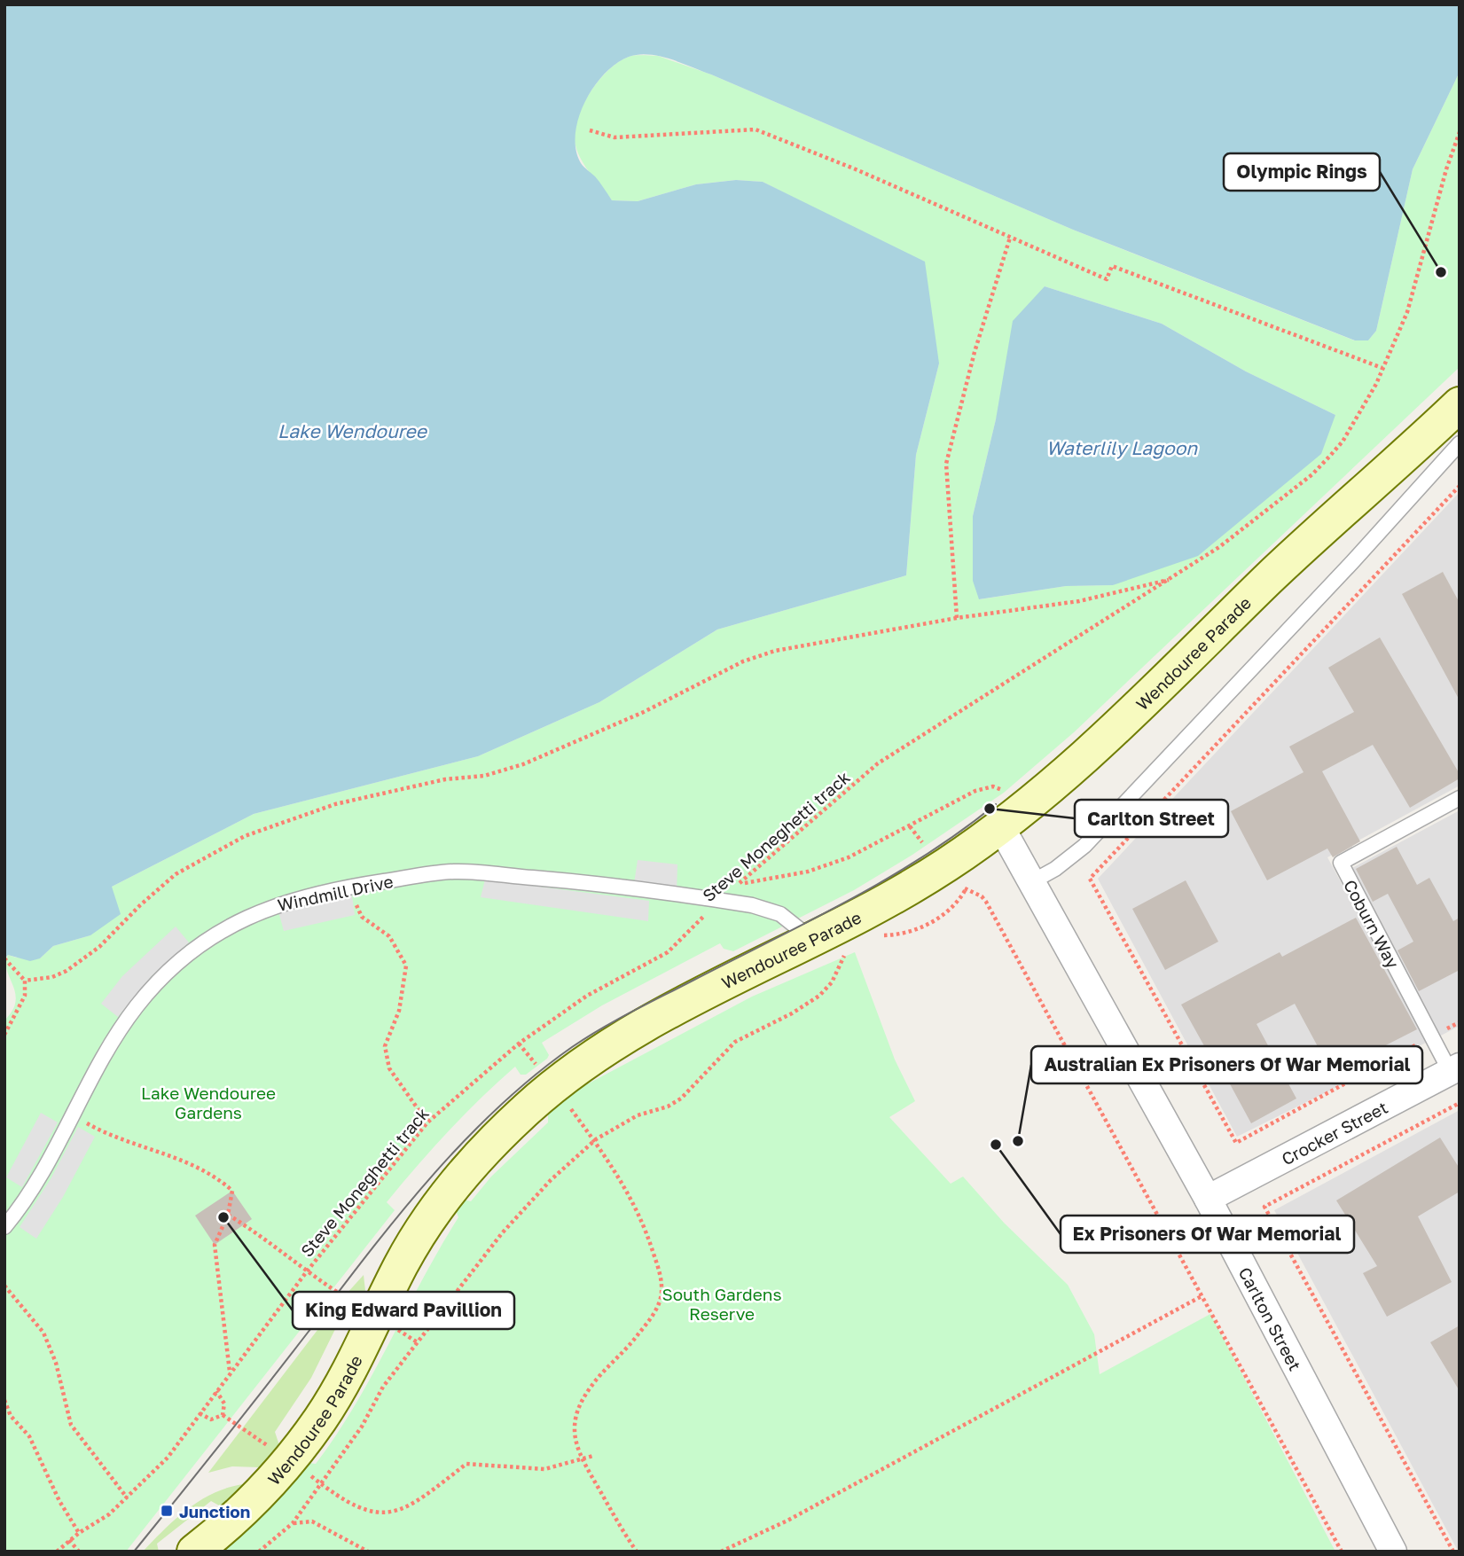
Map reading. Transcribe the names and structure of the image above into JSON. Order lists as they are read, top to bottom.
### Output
{
  "streets": {
    "street": ["Wendouree Parade", "Crocker Street", "Carlton Street"],
    "lane": ["Windmill Drive", "Coburn Way"],
    "path": ["Steve Moneghetti track"]
  },
  "crossings": [
    ["Wendouree Parade", "Windmill Drive"],
    ["Wendouree Parade", "Carlton Street"],
    ["Steve Moneghetti track", "Windmill Drive"],
    ["Coburn Way", "Crocker Street"],
    ["Crocker Street", "Carlton Street"]
  ],
  "water": ["Lake Wendouree", "Waterlily Lagoon"],
  "parks": ["Lake Wendouree Gardens", "South Gardens Reserve"],
  "places": {
    "other": [
      "Olympic Rings",
      "Carlton Street",
      "Australian Ex Prisoners Of War Memorial",
      "Ex Prisoners Of War Memorial",
      "King Edward Pavillion"
    ],
    "transit": ["Junction"]
  }
}
